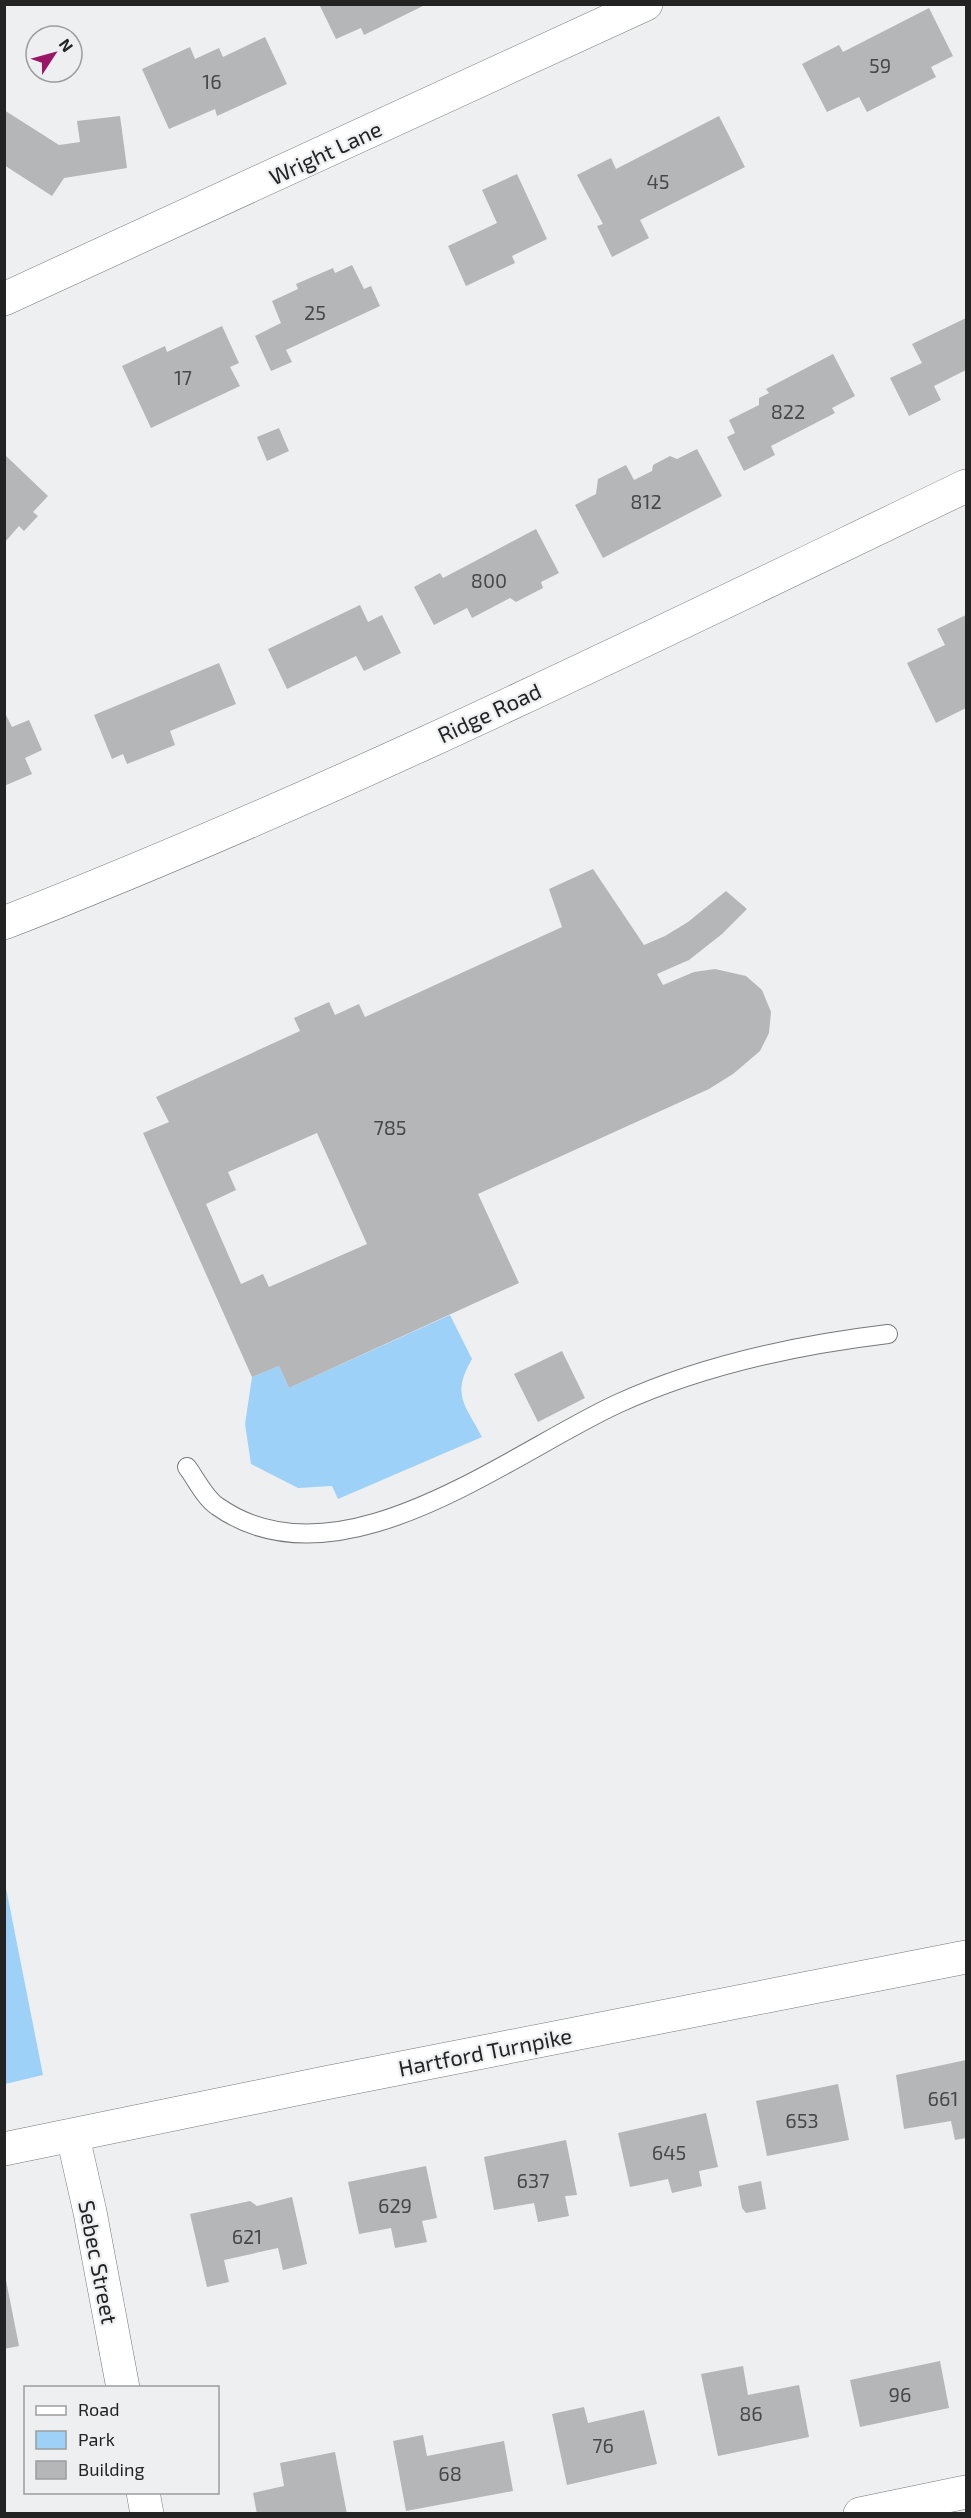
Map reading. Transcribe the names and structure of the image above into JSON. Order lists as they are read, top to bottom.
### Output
{
  "streets": {
    "main road": [
      "Wright Lane",
      "Ridge Road",
      "Hartford Turnpike",
      "Sebec Street"
    ]
  },
  "crossings": [
    ["Hartford Turnpike", "Sebec Street"]
  ],
  "house_numbers": [
    "59",
    "16",
    "45",
    "25",
    "17",
    "822",
    "812",
    "800",
    "785",
    "661",
    "653",
    "645",
    "637",
    "629",
    "621",
    "96",
    "86",
    "76",
    "68"
  ],
  "legend": ["Road", "Park", "Building"],
  "north": "top right"
}
